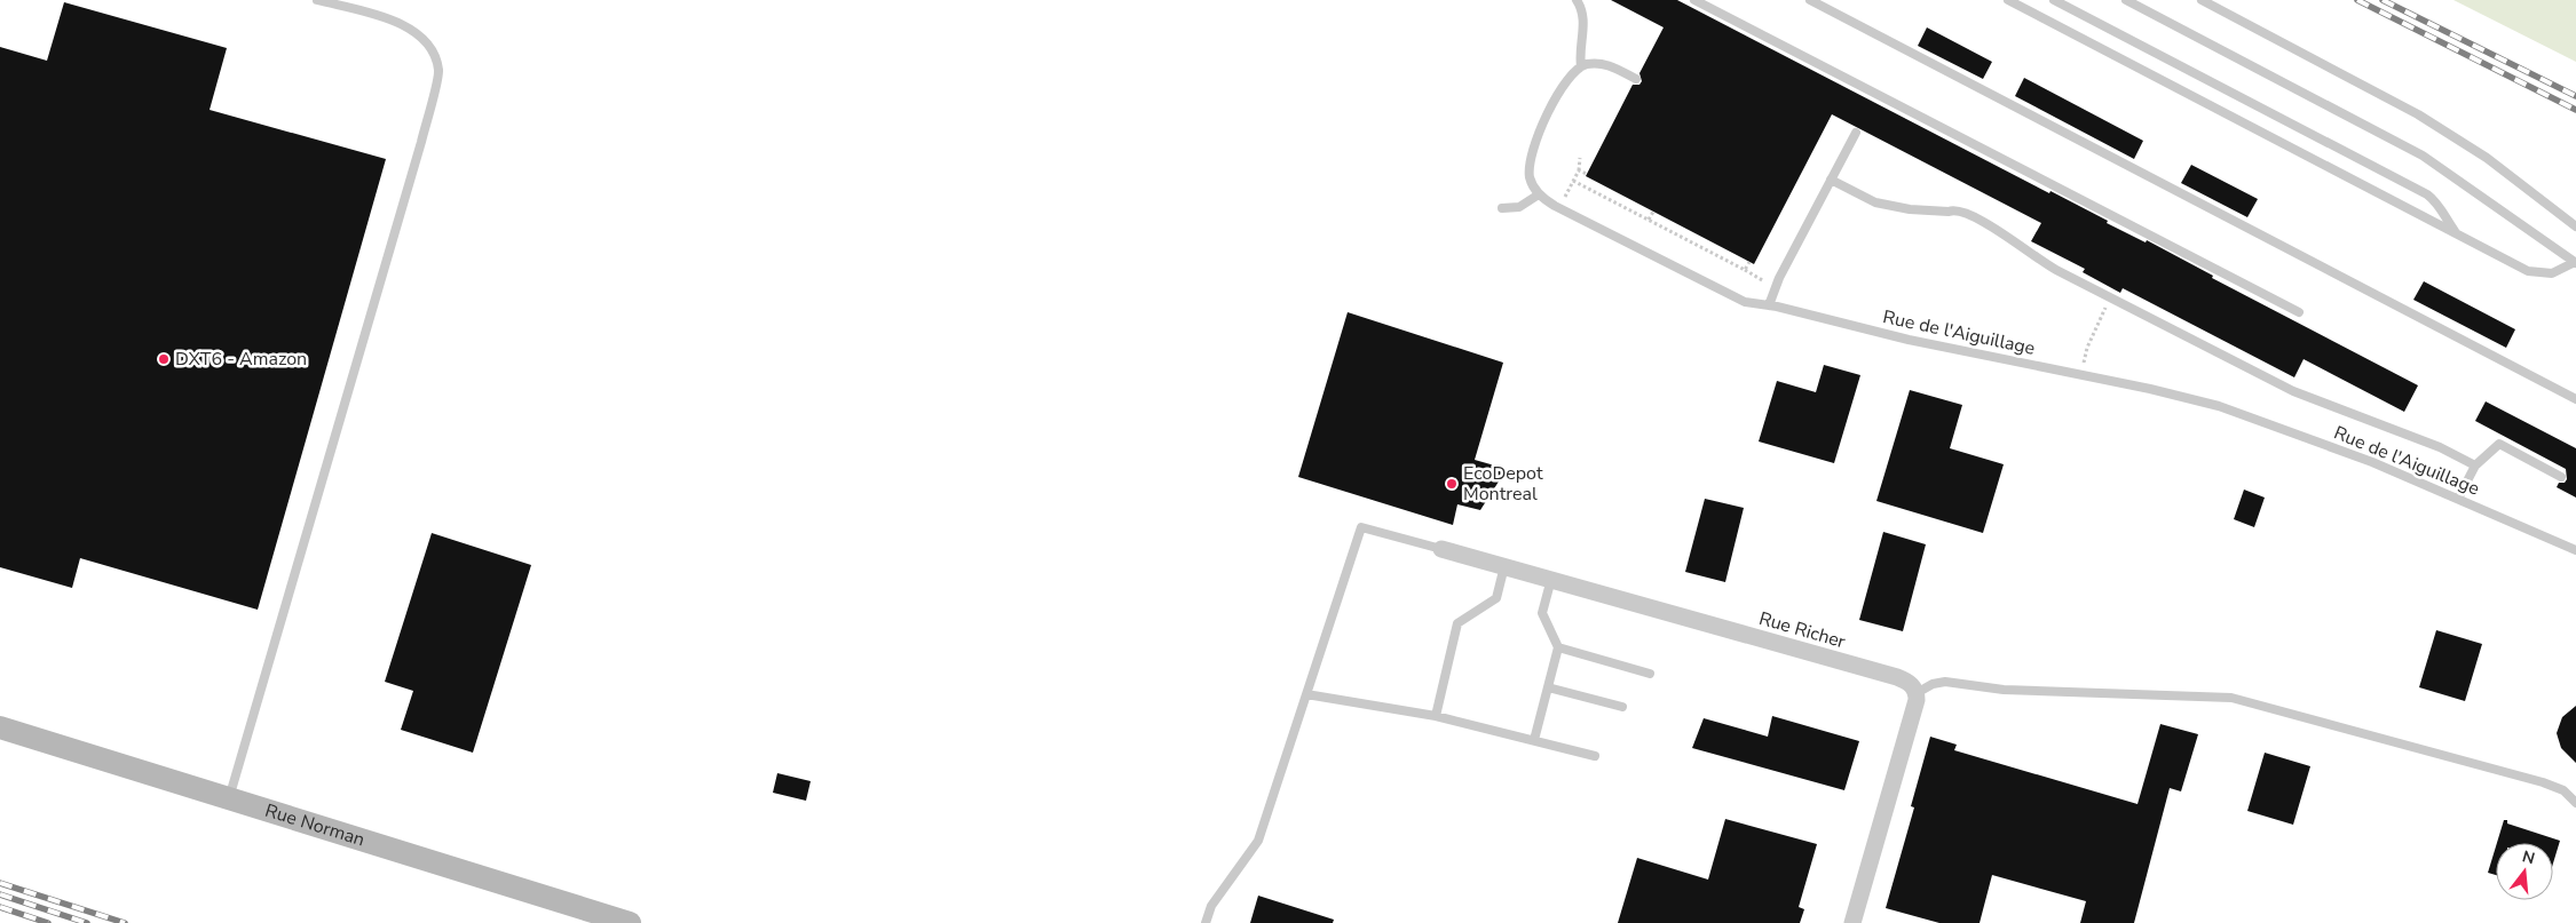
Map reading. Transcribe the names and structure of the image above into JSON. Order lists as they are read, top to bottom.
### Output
{
  "streets": {
    "street": ["Rue Richer", "Rue Norman"],
    "lane": ["Rue de l'Aiguillage"]
  },
  "places": ["DXT6 - Amazon", "EcoDepot Montreal"],
  "north": "top"
}
